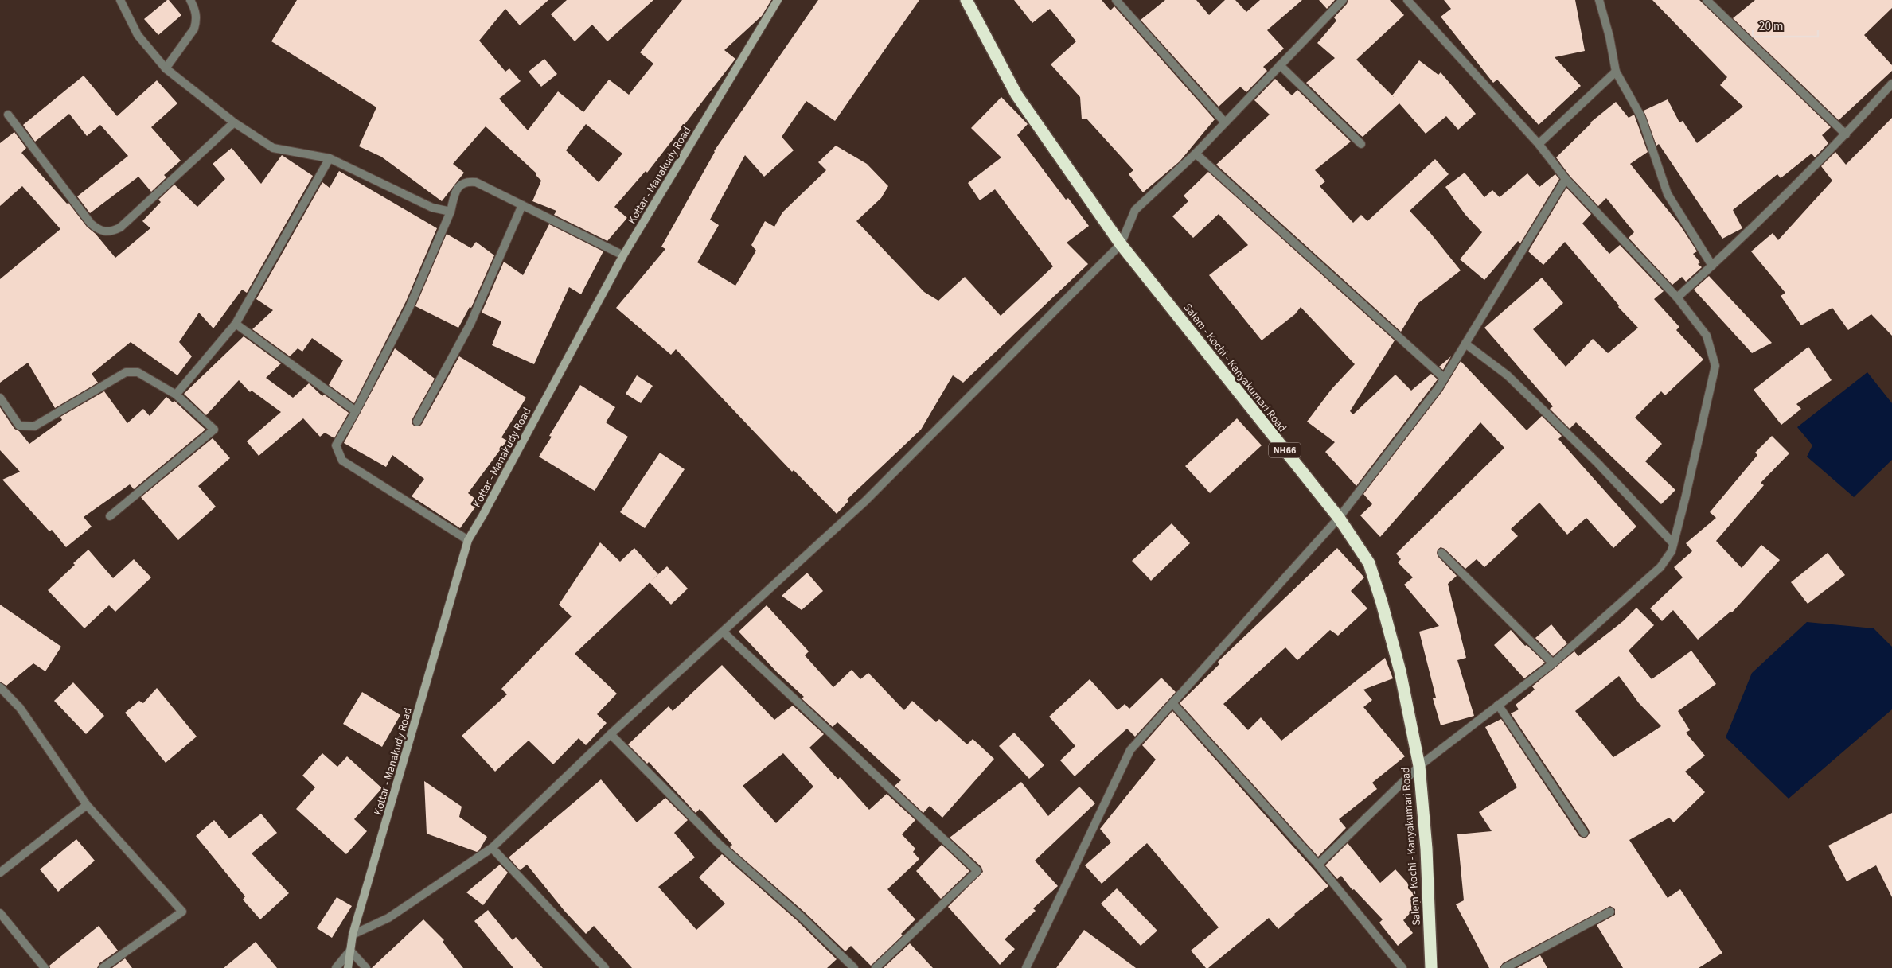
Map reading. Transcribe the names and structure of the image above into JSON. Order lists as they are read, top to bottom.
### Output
{
  "streets": {
    "highway": ["Salem - Kochi - Kanyakumari Road", "NH66"],
    "main road": ["Kottar - Manakudy Road"]
  },
  "scale_bar": "20 m"
}
